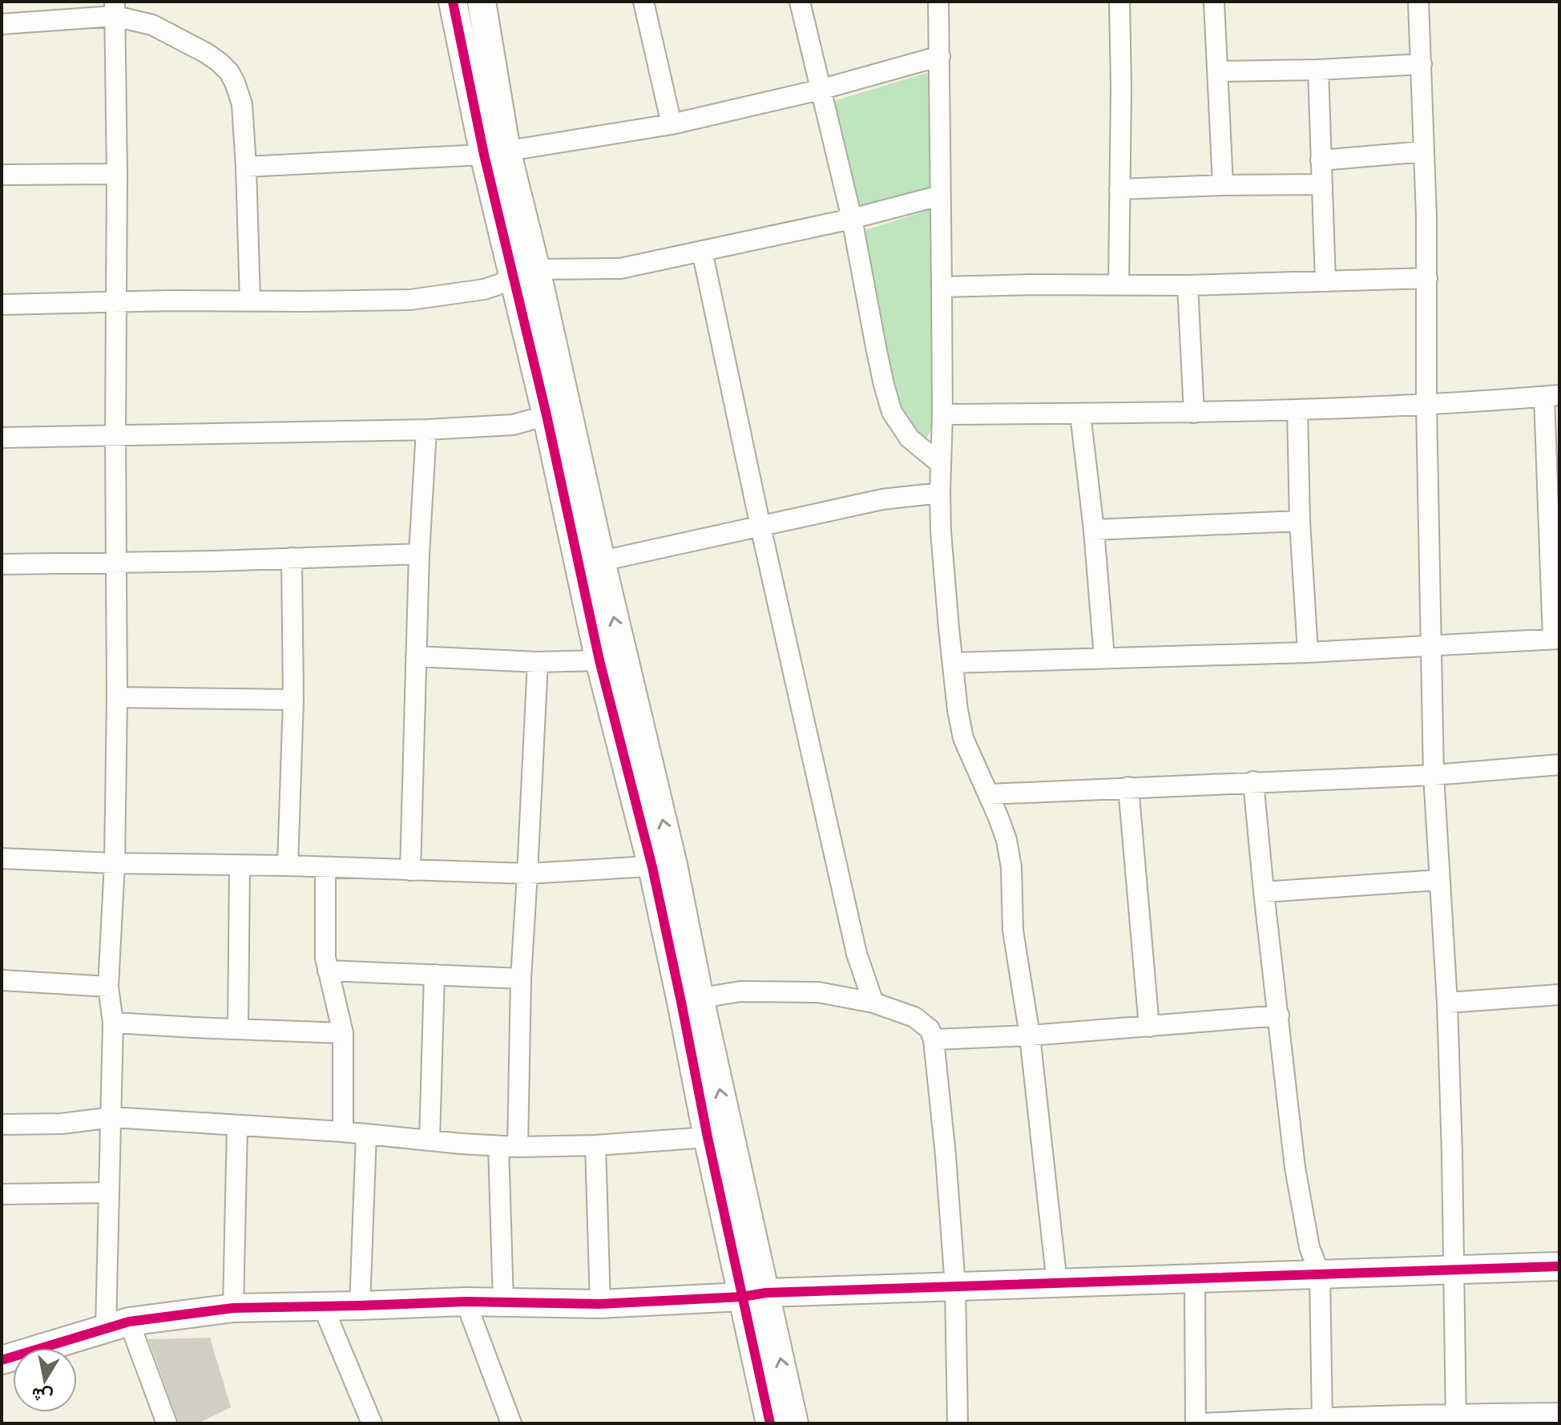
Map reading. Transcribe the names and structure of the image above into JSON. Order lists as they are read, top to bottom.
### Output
{
  "north": "bottom"
}
